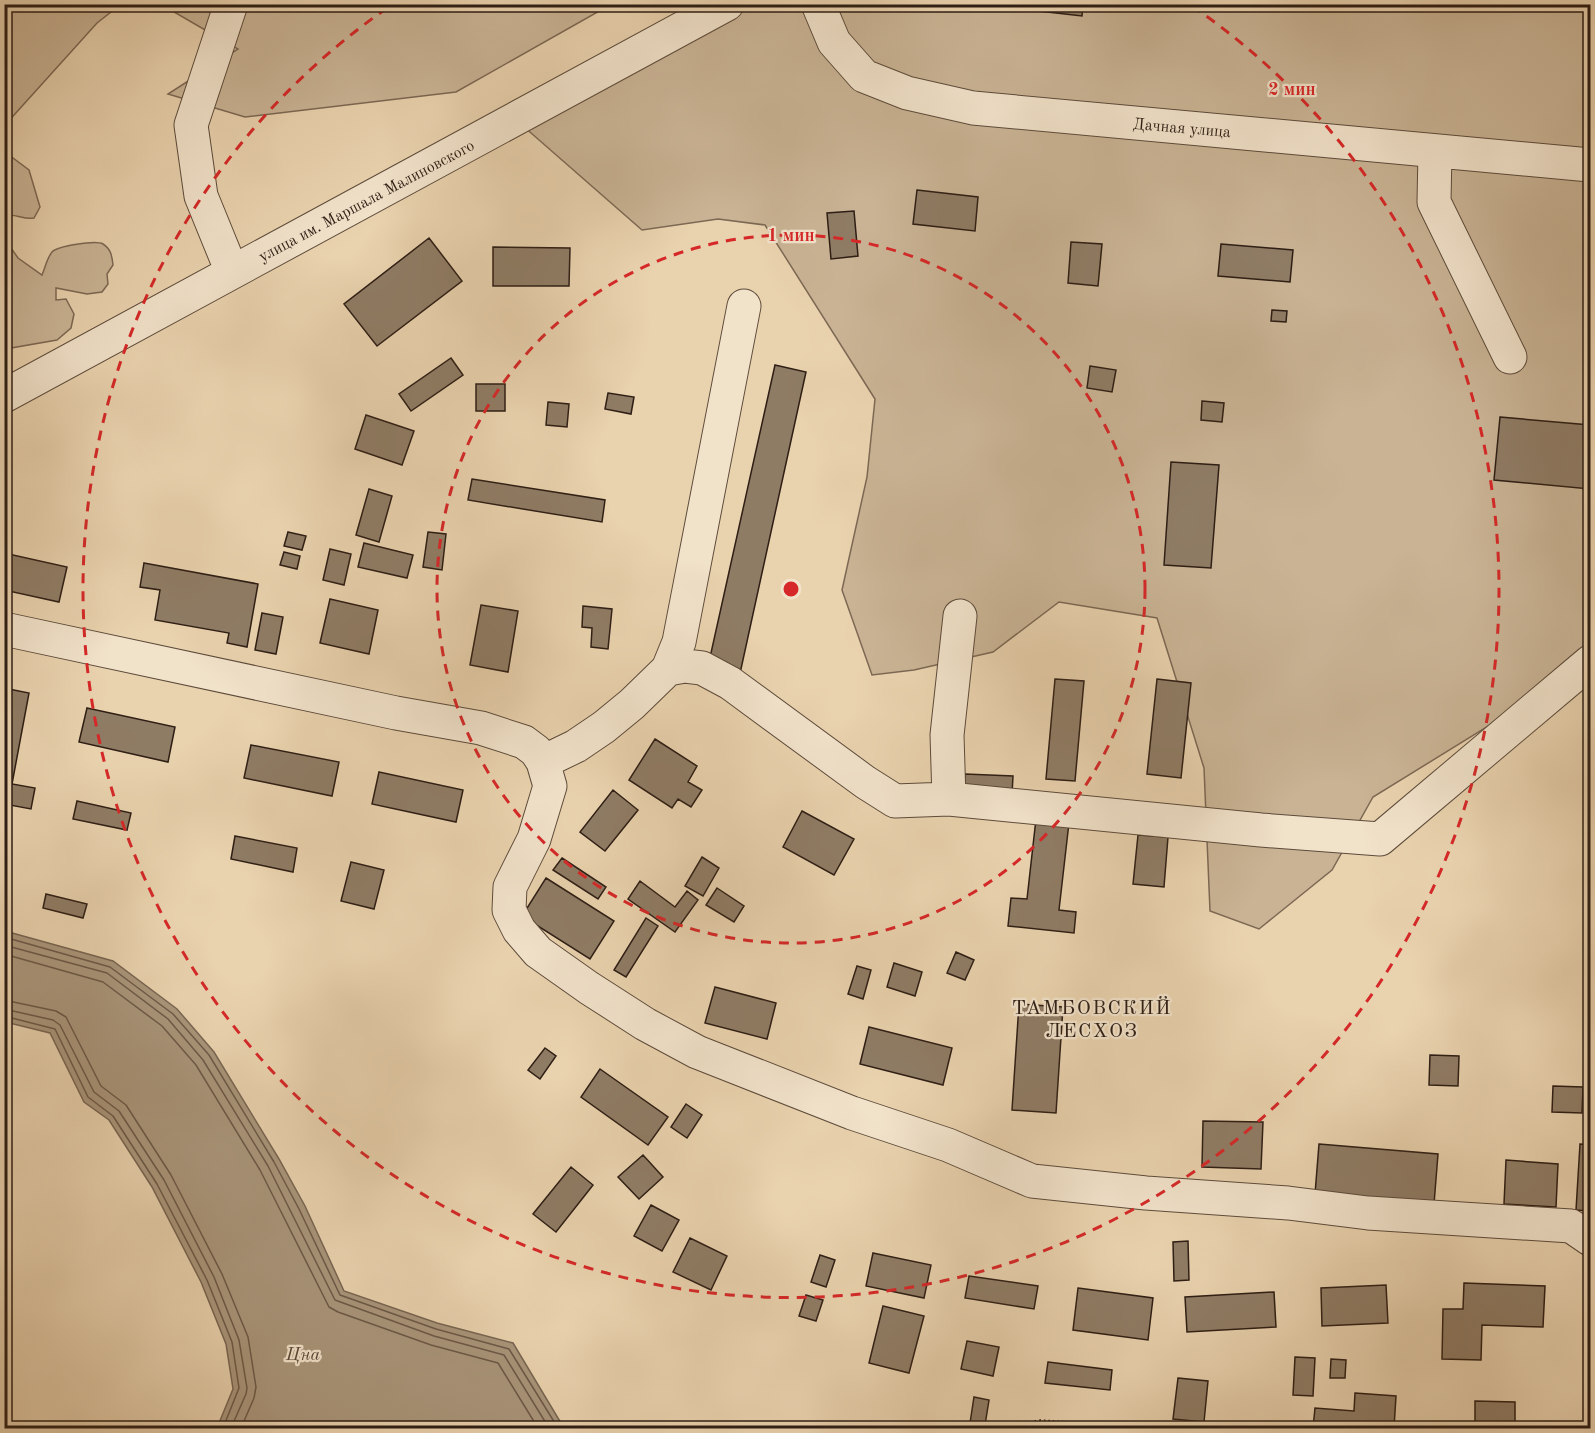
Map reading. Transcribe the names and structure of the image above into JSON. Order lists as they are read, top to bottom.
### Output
{
  "streets": {
    "street": ["Дачная улица", "улица им. Маршала Малиновского"]
  },
  "districts": ["ТАМБОВСКИЙ ЛЕСХОЗ"],
  "water": ["Цна"],
  "rings": ["2 мин", "1 мин"]
}
